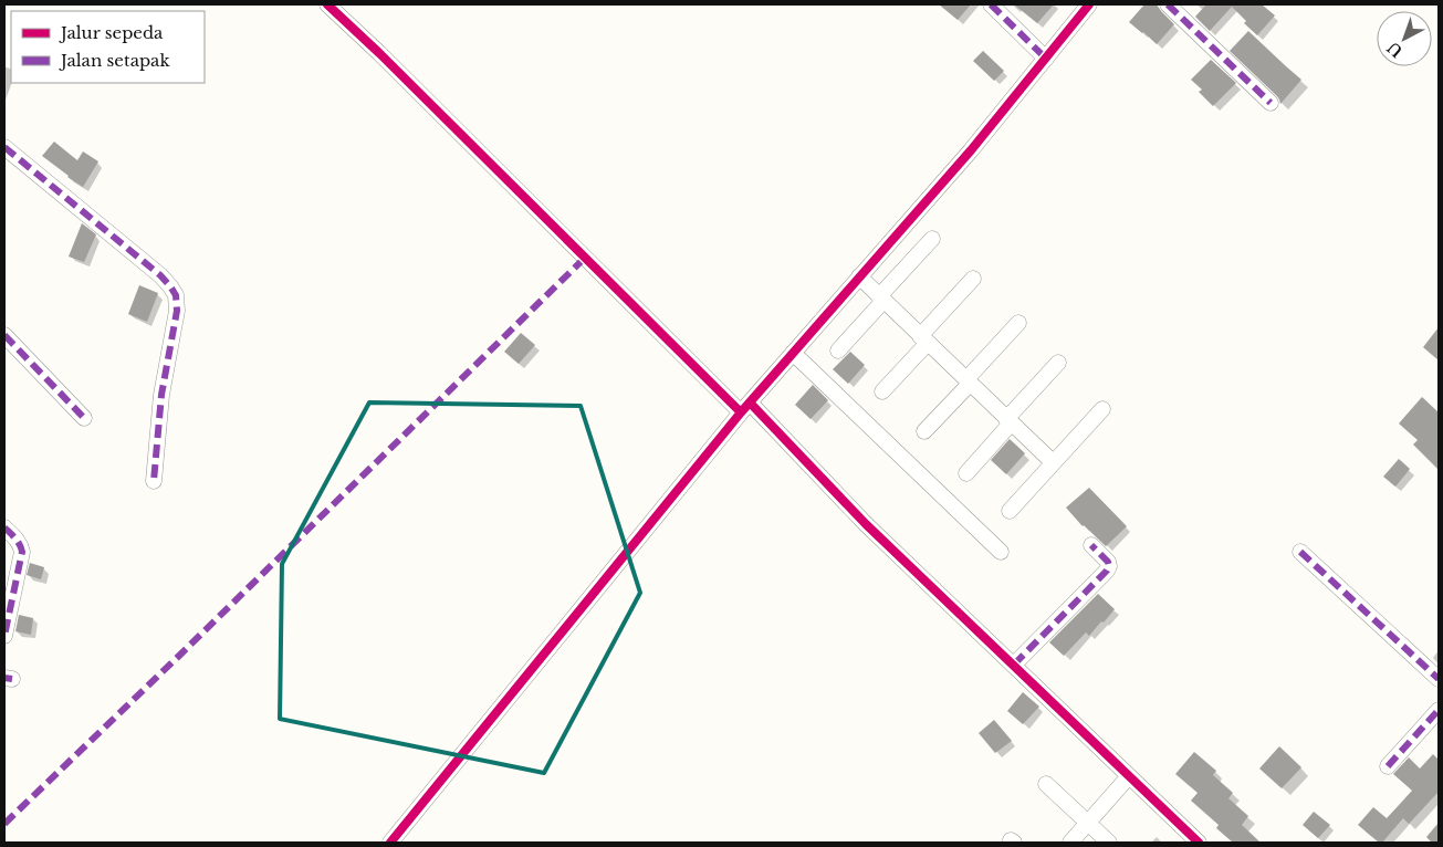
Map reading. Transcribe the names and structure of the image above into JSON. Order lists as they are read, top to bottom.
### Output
{
  "legend": ["Jalur sepeda", "Jalan setapak"],
  "north": "bottom left"
}
